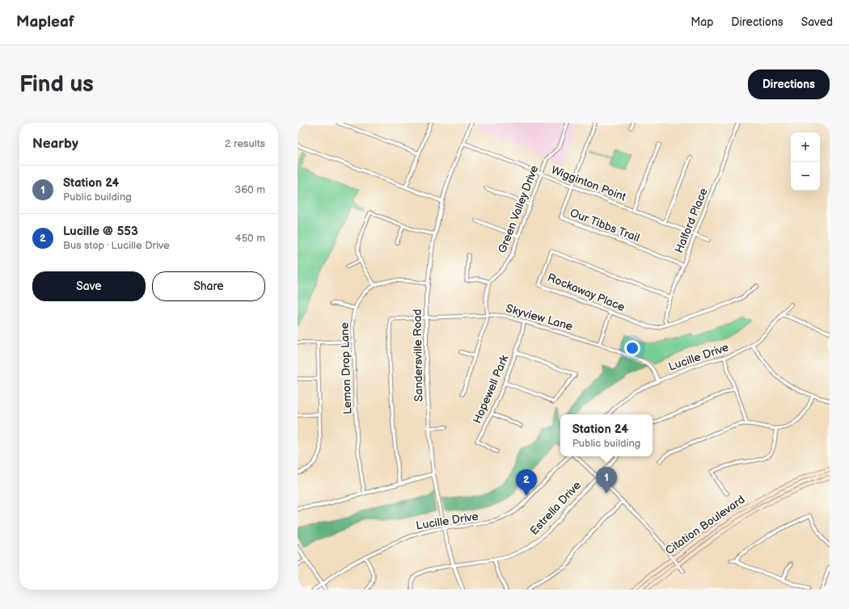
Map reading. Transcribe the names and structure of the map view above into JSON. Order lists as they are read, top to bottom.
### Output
{
  "streets": {
    "main road": ["Citation Boulevard"],
    "street": [
      "Wigginton Point",
      "Green Valley Drive",
      "Halford Place",
      "Our Tibbs Trail",
      "Rockaway Place",
      "Skyview Lane",
      "Sandersville Road",
      "Lucille Drive",
      "Lemon Drop Lane",
      "Hopewell Park",
      "Estrella Drive"
    ]
  },
  "crossings": [
    ["Wigginton Point", "Green Valley Drive"],
    ["Wigginton Point", "Halford Place"],
    ["Wigginton Point", "Our Tibbs Trail"],
    ["Wigginton Point", "Sandersville Road"],
    ["Halford Place", "Our Tibbs Trail"],
    ["Halford Place", "Rockaway Place"],
    ["Skyview Lane", "Sandersville Road"],
    ["Skyview Lane", "Lucille Drive"],
    ["Skyview Lane", "Hopewell Park"],
    ["Sandersville Road", "Lucille Drive"],
    ["Sandersville Road", "Lemon Drop Lane"],
    ["Sandersville Road", "Estrella Drive"]
  ],
  "page": {
    "header": "Mapleaf",
    "nav": ["Map", "Directions", "Saved"],
    "buttons": [
      "Directions",
      ["Save", "Share"]
    ],
    "title": "Find us",
    "heading": ["Nearby", "2 results"],
    "map_buttons": ["+", "−"],
    "list": [
      {
        "mark": "1",
        "name": "Station 24",
        "note": "Public building",
        "value": "360 m"
      },
      {
        "mark": "2",
        "name": "Lucille @ 553",
        "note": "Bus stop · Lucille Drive",
        "value": "450 m"
      }
    ],
    "popup": ["Station 24", "Public building"],
    "pins": ["1", "2"]
  }
}
